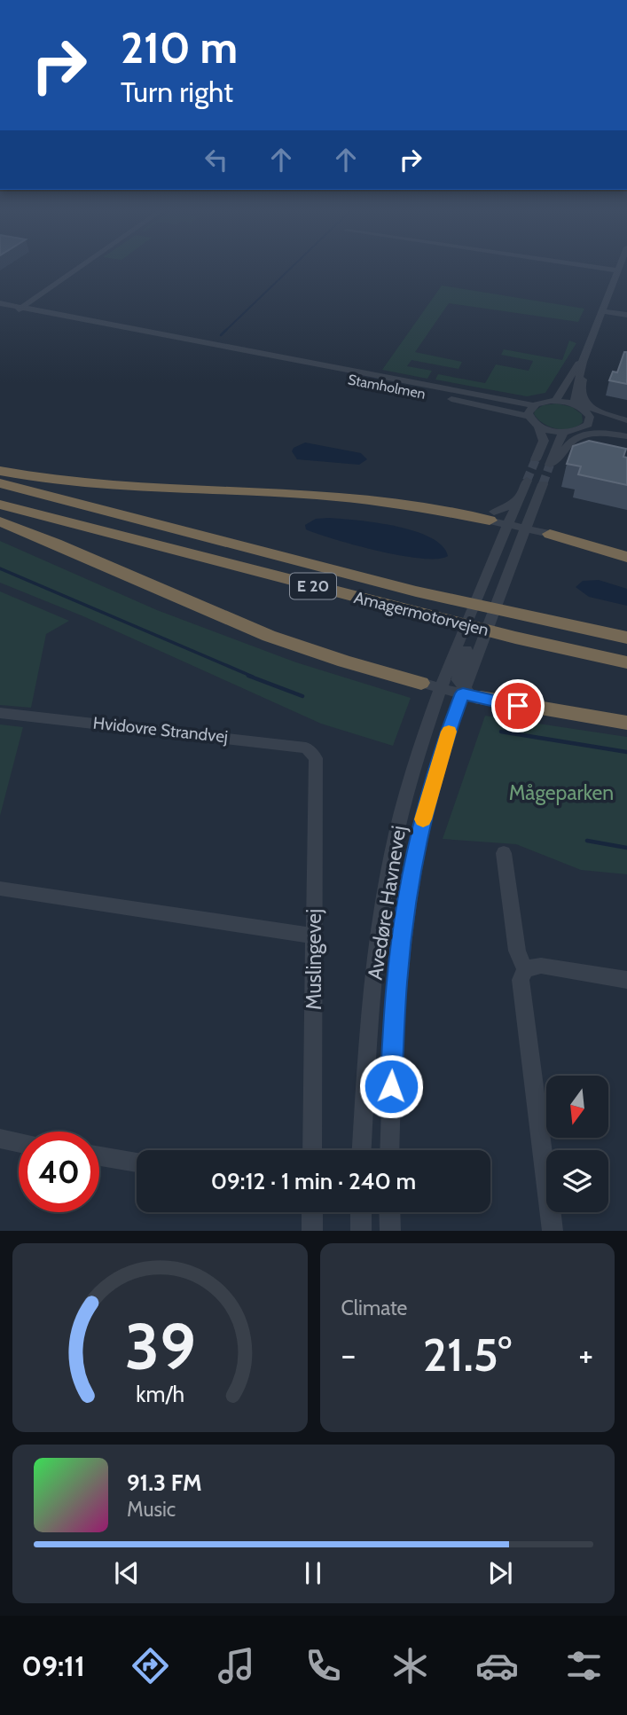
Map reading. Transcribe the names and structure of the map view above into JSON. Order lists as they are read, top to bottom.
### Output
{
  "streets": {
    "highway": ["E 20", "Amagermotorvejen"],
    "street": [
      "Stamholmen",
      "Hvidovre Strandvej",
      "Avedøre Havnevej",
      "Muslingevej"
    ]
  },
  "crossings": [
    ["Hvidovre Strandvej", "Muslingevej"]
  ],
  "parks": ["Mågeparken"],
  "north": "bottom",
  "page": {
    "turn": ["210 m", "Turn right"],
    "limit": "40",
    "trip": "09:12 · 1 min · 240 m",
    "tile": "Climate",
    "heat": ["−", "21.5°", "+"],
    "song": ["91.3 FM", "Music"],
    "tabs": "09:11",
    "gauge": ["39", "km/h"]
  }
}
